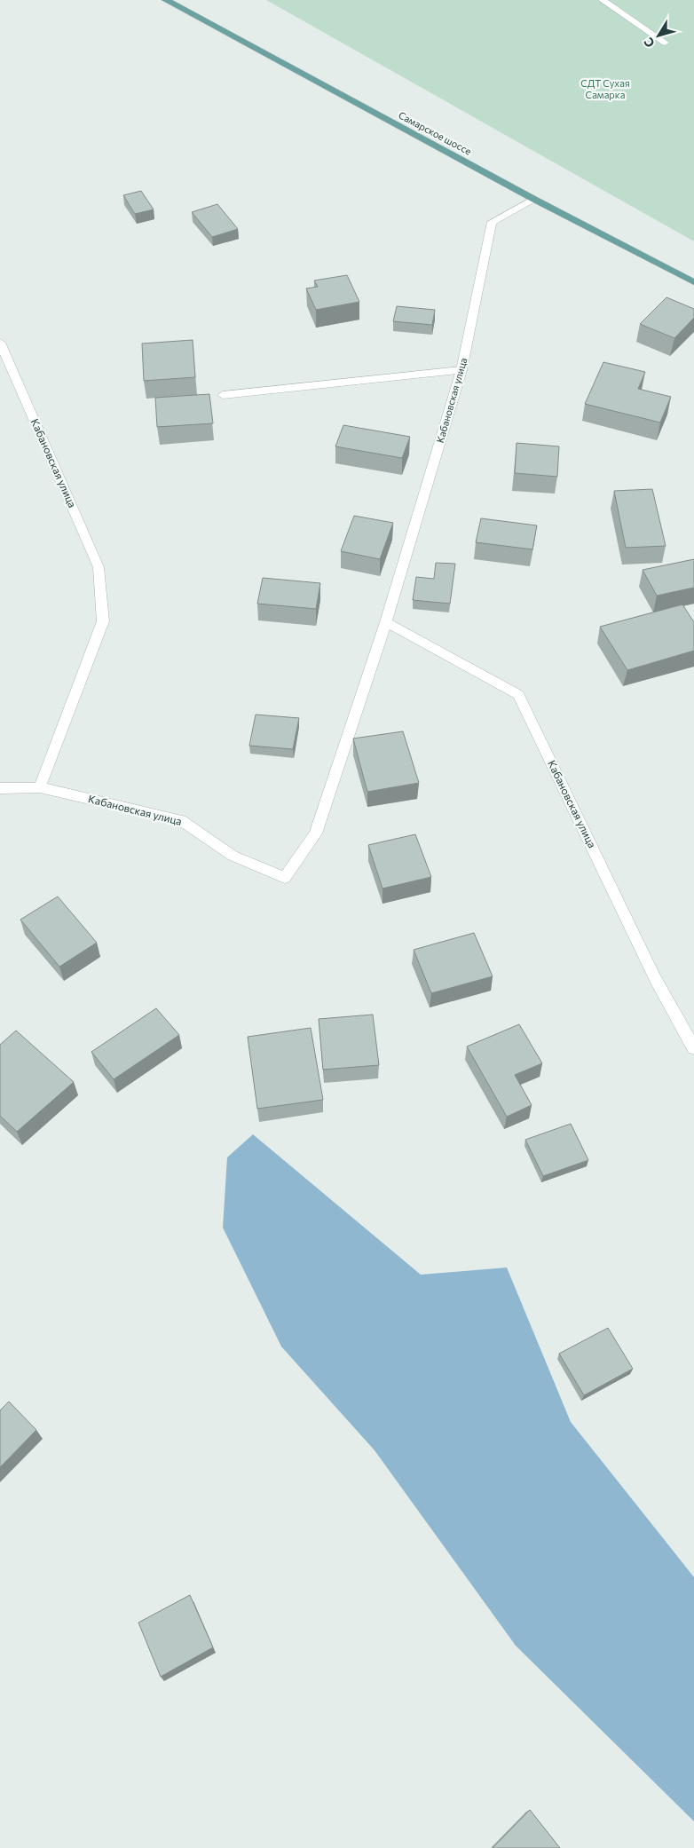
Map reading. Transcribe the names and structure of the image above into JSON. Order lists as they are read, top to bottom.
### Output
{
  "streets": {
    "main road": ["Самарское шоссе"],
    "street": ["Кабановская улица"]
  },
  "crossings": [
    ["Самарское шоссе", "Кабановская улица"]
  ],
  "parks": ["СДТ Сухая Самарка"],
  "north": "bottom left"
}
